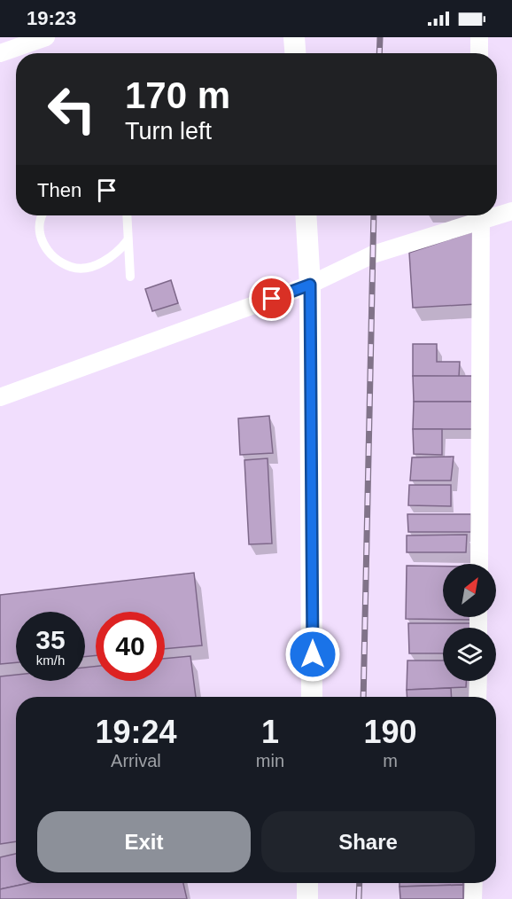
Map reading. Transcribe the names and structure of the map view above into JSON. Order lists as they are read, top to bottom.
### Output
{
  "north": "top right",
  "page": {
    "status": "19:23",
    "turn": ["170 m", "Turn left"],
    "then": "Then",
    "speed": "35 km/h",
    "limit": "40",
    "eta": [
      "19:24",
      "Arrival",
      "1",
      "min",
      "190",
      "m"
    ],
    "buttons": ["Exit", "Share"]
  }
}
